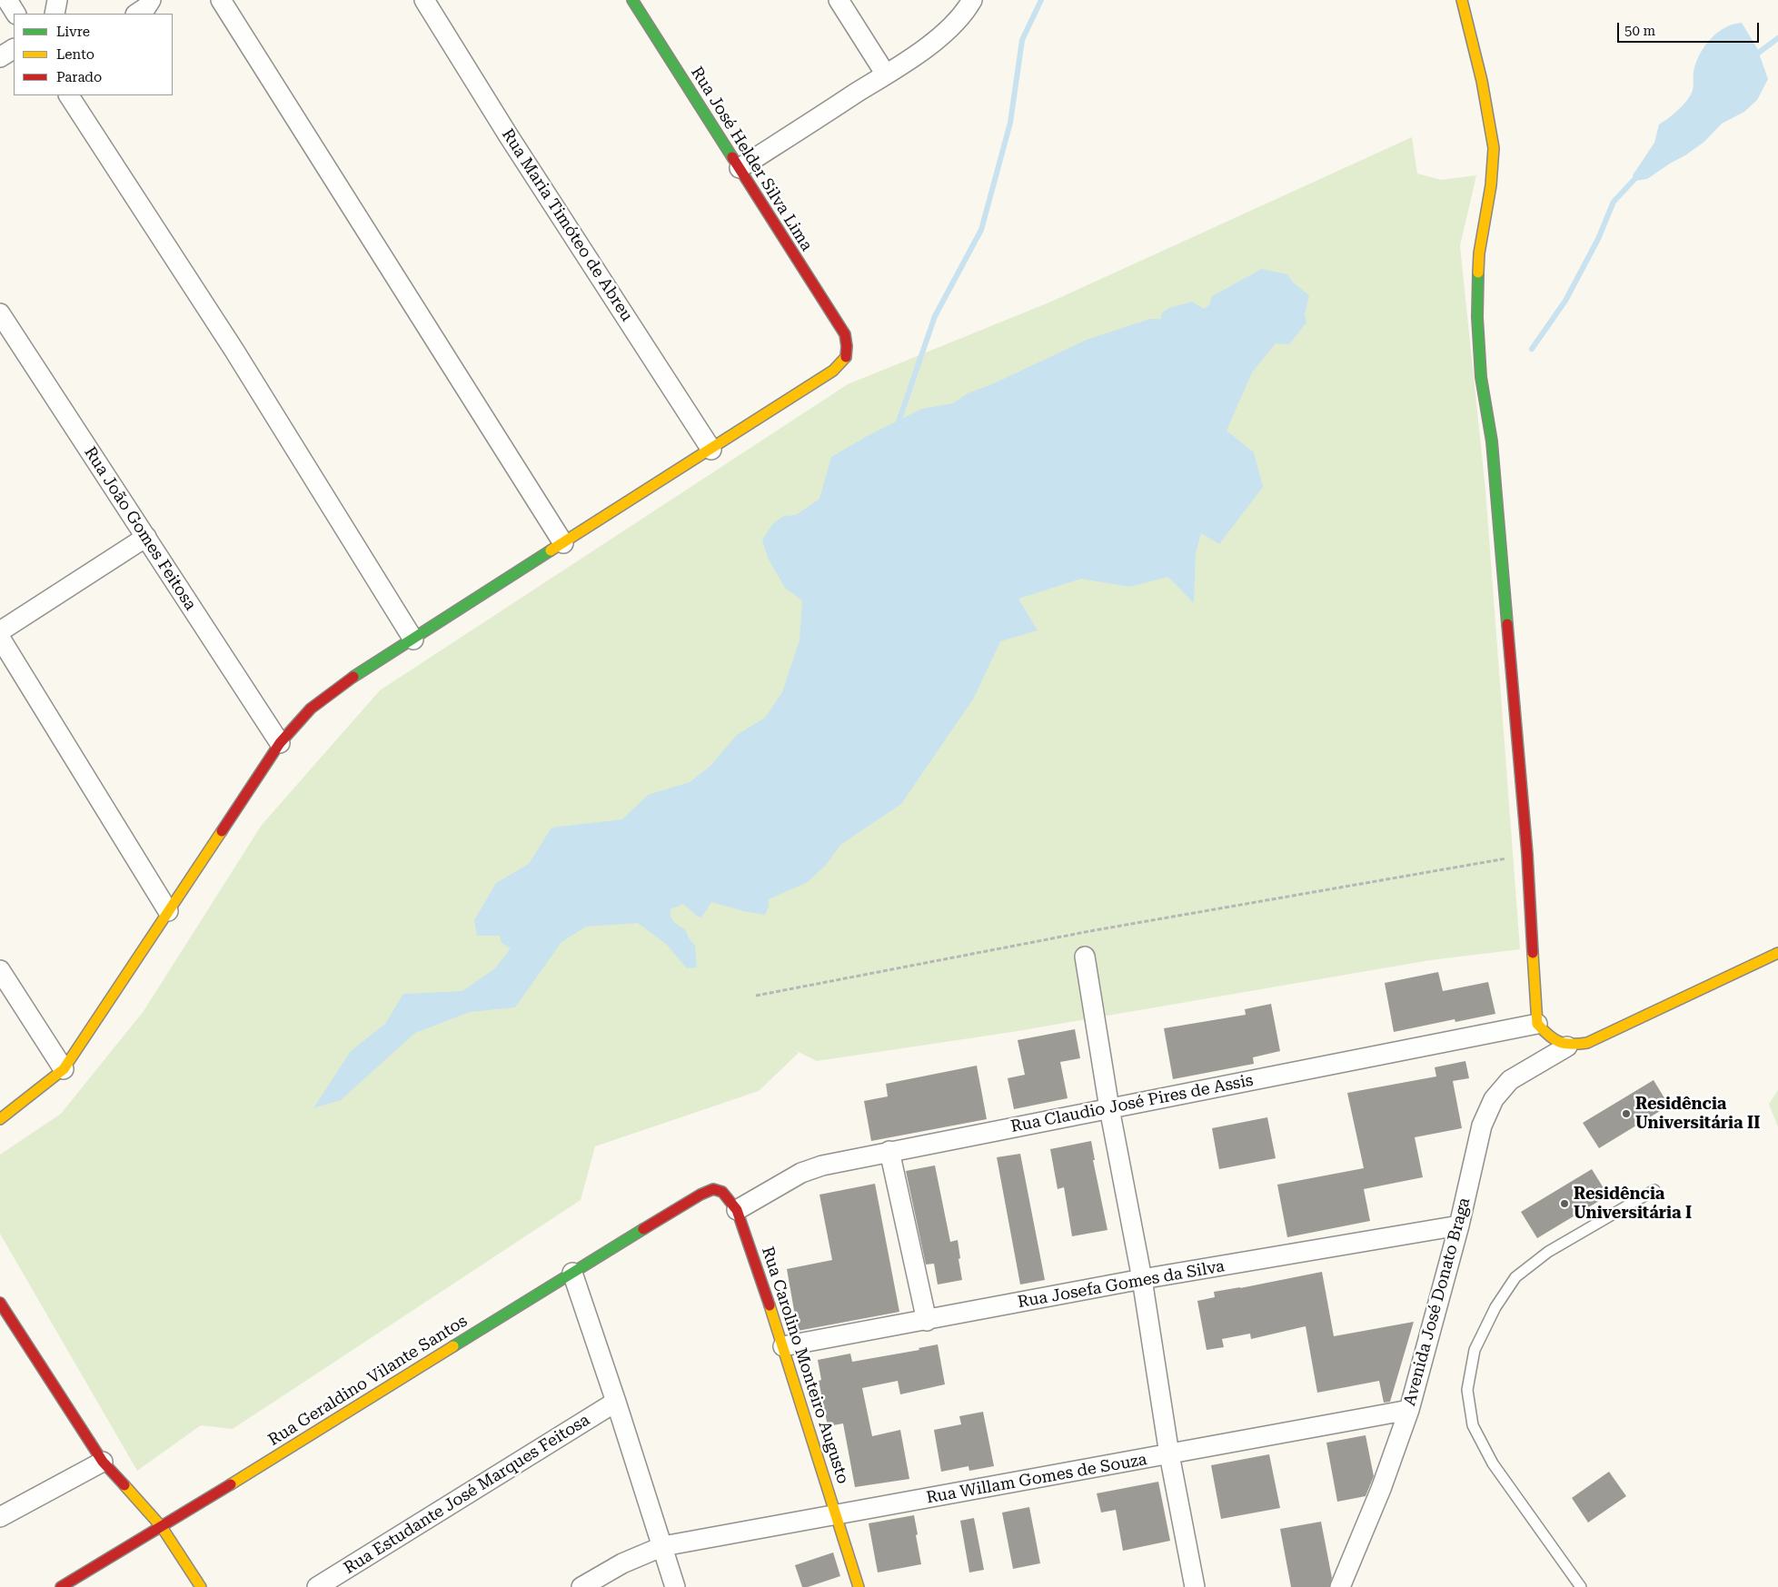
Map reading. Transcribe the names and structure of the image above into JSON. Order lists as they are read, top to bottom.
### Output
{
  "streets": {
    "street": [
      "Rua José Helder Silva Lima",
      "Rua Maria Timóteo de Abreu",
      "Rua João Gomes Feitosa",
      "Rua Claudio José Pires de Assis",
      "Rua Josefa Gomes da Silva",
      "Avenida José Donato Braga",
      "Rua Carolino Monteiro Augusto",
      "Rua Geraldino Vilante Santos",
      "Rua Willam Gomes de Souza",
      "Rua Estudante José Marques Feitosa"
    ]
  },
  "crossings": [
    ["Rua José Helder Silva Lima", "Rua Maria Timóteo de Abreu"],
    ["Rua Claudio José Pires de Assis", "Rua Carolino Monteiro Augusto"],
    ["Rua Josefa Gomes da Silva", "Avenida José Donato Braga"],
    ["Rua Josefa Gomes da Silva", "Rua Carolino Monteiro Augusto"],
    ["Avenida José Donato Braga", "Rua Willam Gomes de Souza"],
    ["Rua Carolino Monteiro Augusto", "Rua Geraldino Vilante Santos"],
    ["Rua Carolino Monteiro Augusto", "Rua Willam Gomes de Souza"]
  ],
  "places": ["Residência Universitária II", "Residência Universitária I"],
  "legend": ["Livre", "Lento", "Parado"],
  "scale_bar": "50 m"
}
